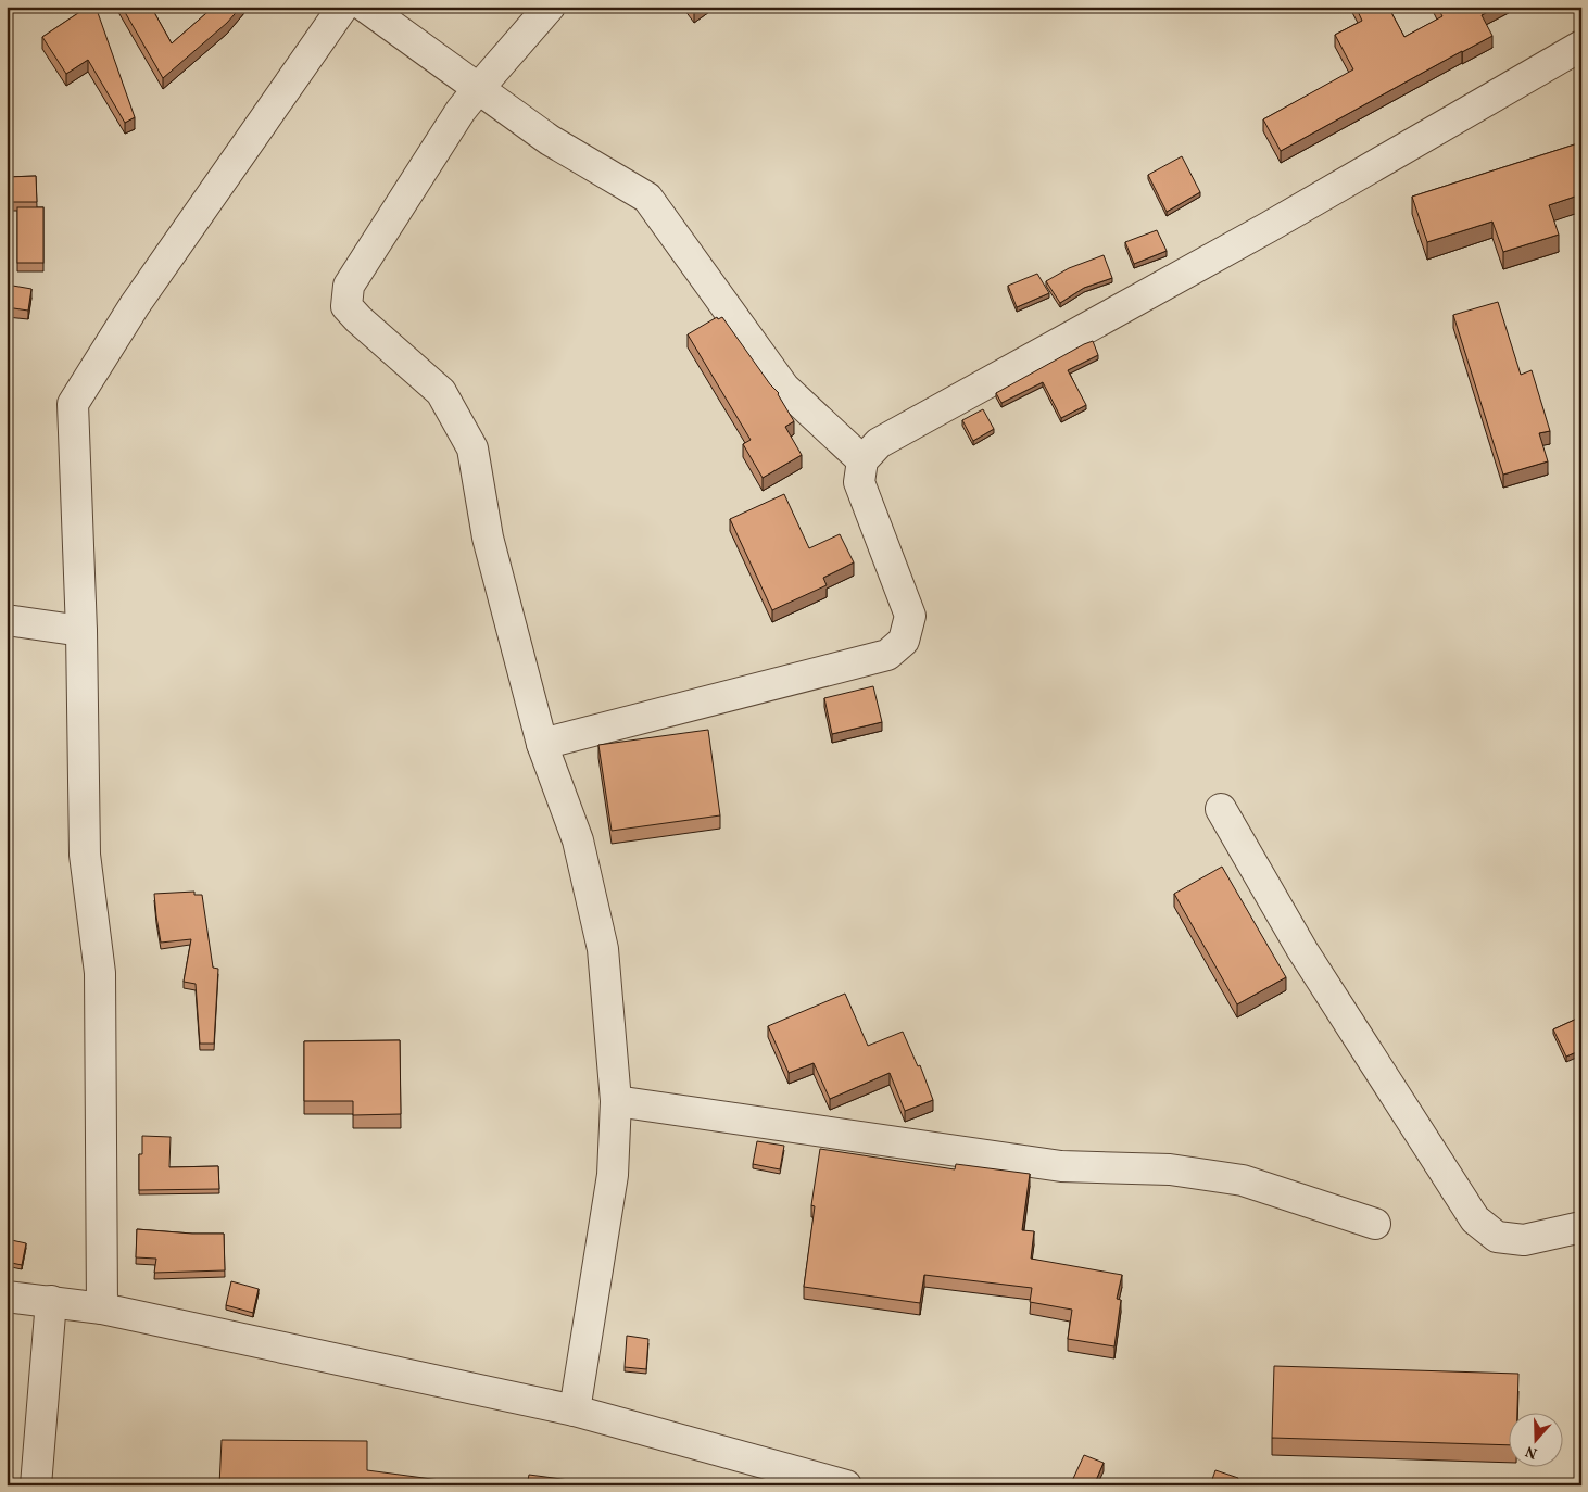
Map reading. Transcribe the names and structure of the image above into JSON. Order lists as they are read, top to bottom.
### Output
{
  "north": "bottom"
}
